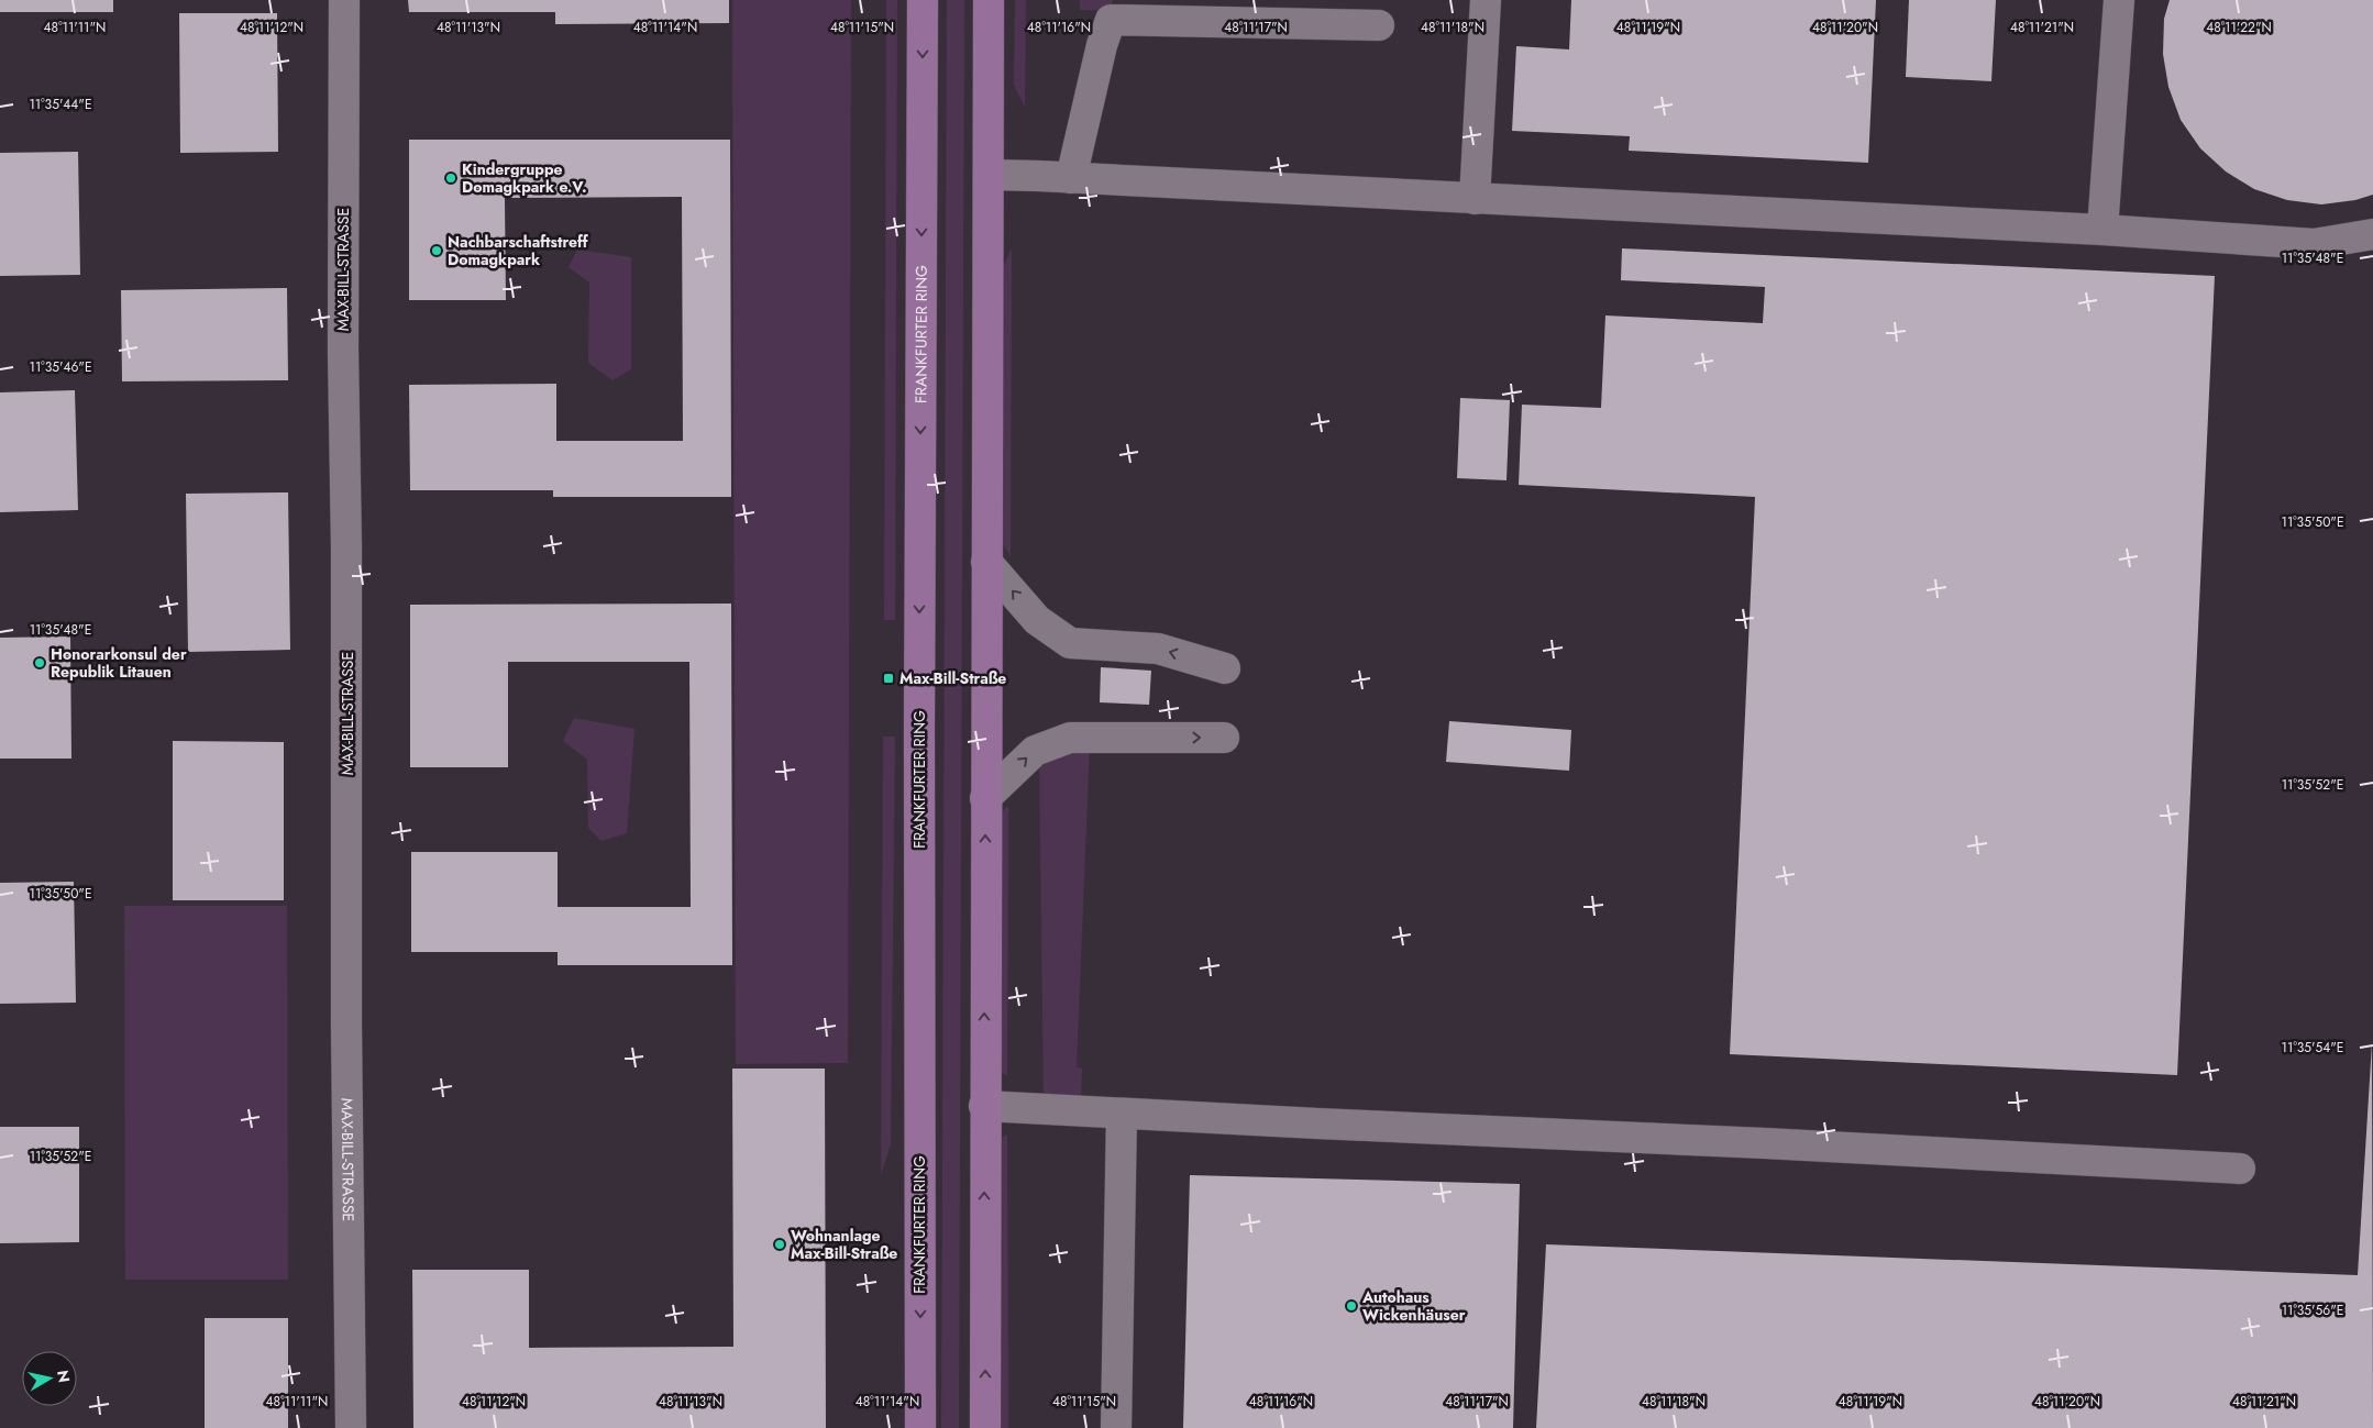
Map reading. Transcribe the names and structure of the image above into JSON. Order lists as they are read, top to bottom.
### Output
{
  "streets": {
    "main road": ["FRANKFURTER RING"],
    "street": ["MAX-BILL-STRASSE"]
  },
  "places": {
    "other": [
      "Kindergruppe Domagkpark e.V.",
      "Nachbarschaftstreff Domagkpark",
      "Honorarkonsul der Republik Litauen",
      "Wohnanlage Max-Bill-Straße",
      "Autohaus Wickenhäuser"
    ],
    "transit": ["Max-Bill-Straße"]
  },
  "north": "right",
  "coordinates": [
    "48°11'11\"N",
    "48°11'12\"N",
    "48°11'13\"N",
    "48°11'14\"N",
    "48°11'15\"N",
    "48°11'16\"N",
    "48°11'17\"N",
    "48°11'18\"N",
    "48°11'19\"N",
    "48°11'20\"N",
    "48°11'21\"N",
    "48°11'22\"N",
    "11°35'44\"E",
    "11°35'48\"E",
    "11°35'46\"E",
    "11°35'50\"E",
    "11°35'52\"E",
    "11°35'54\"E",
    "11°35'56\"E"
  ]
}
